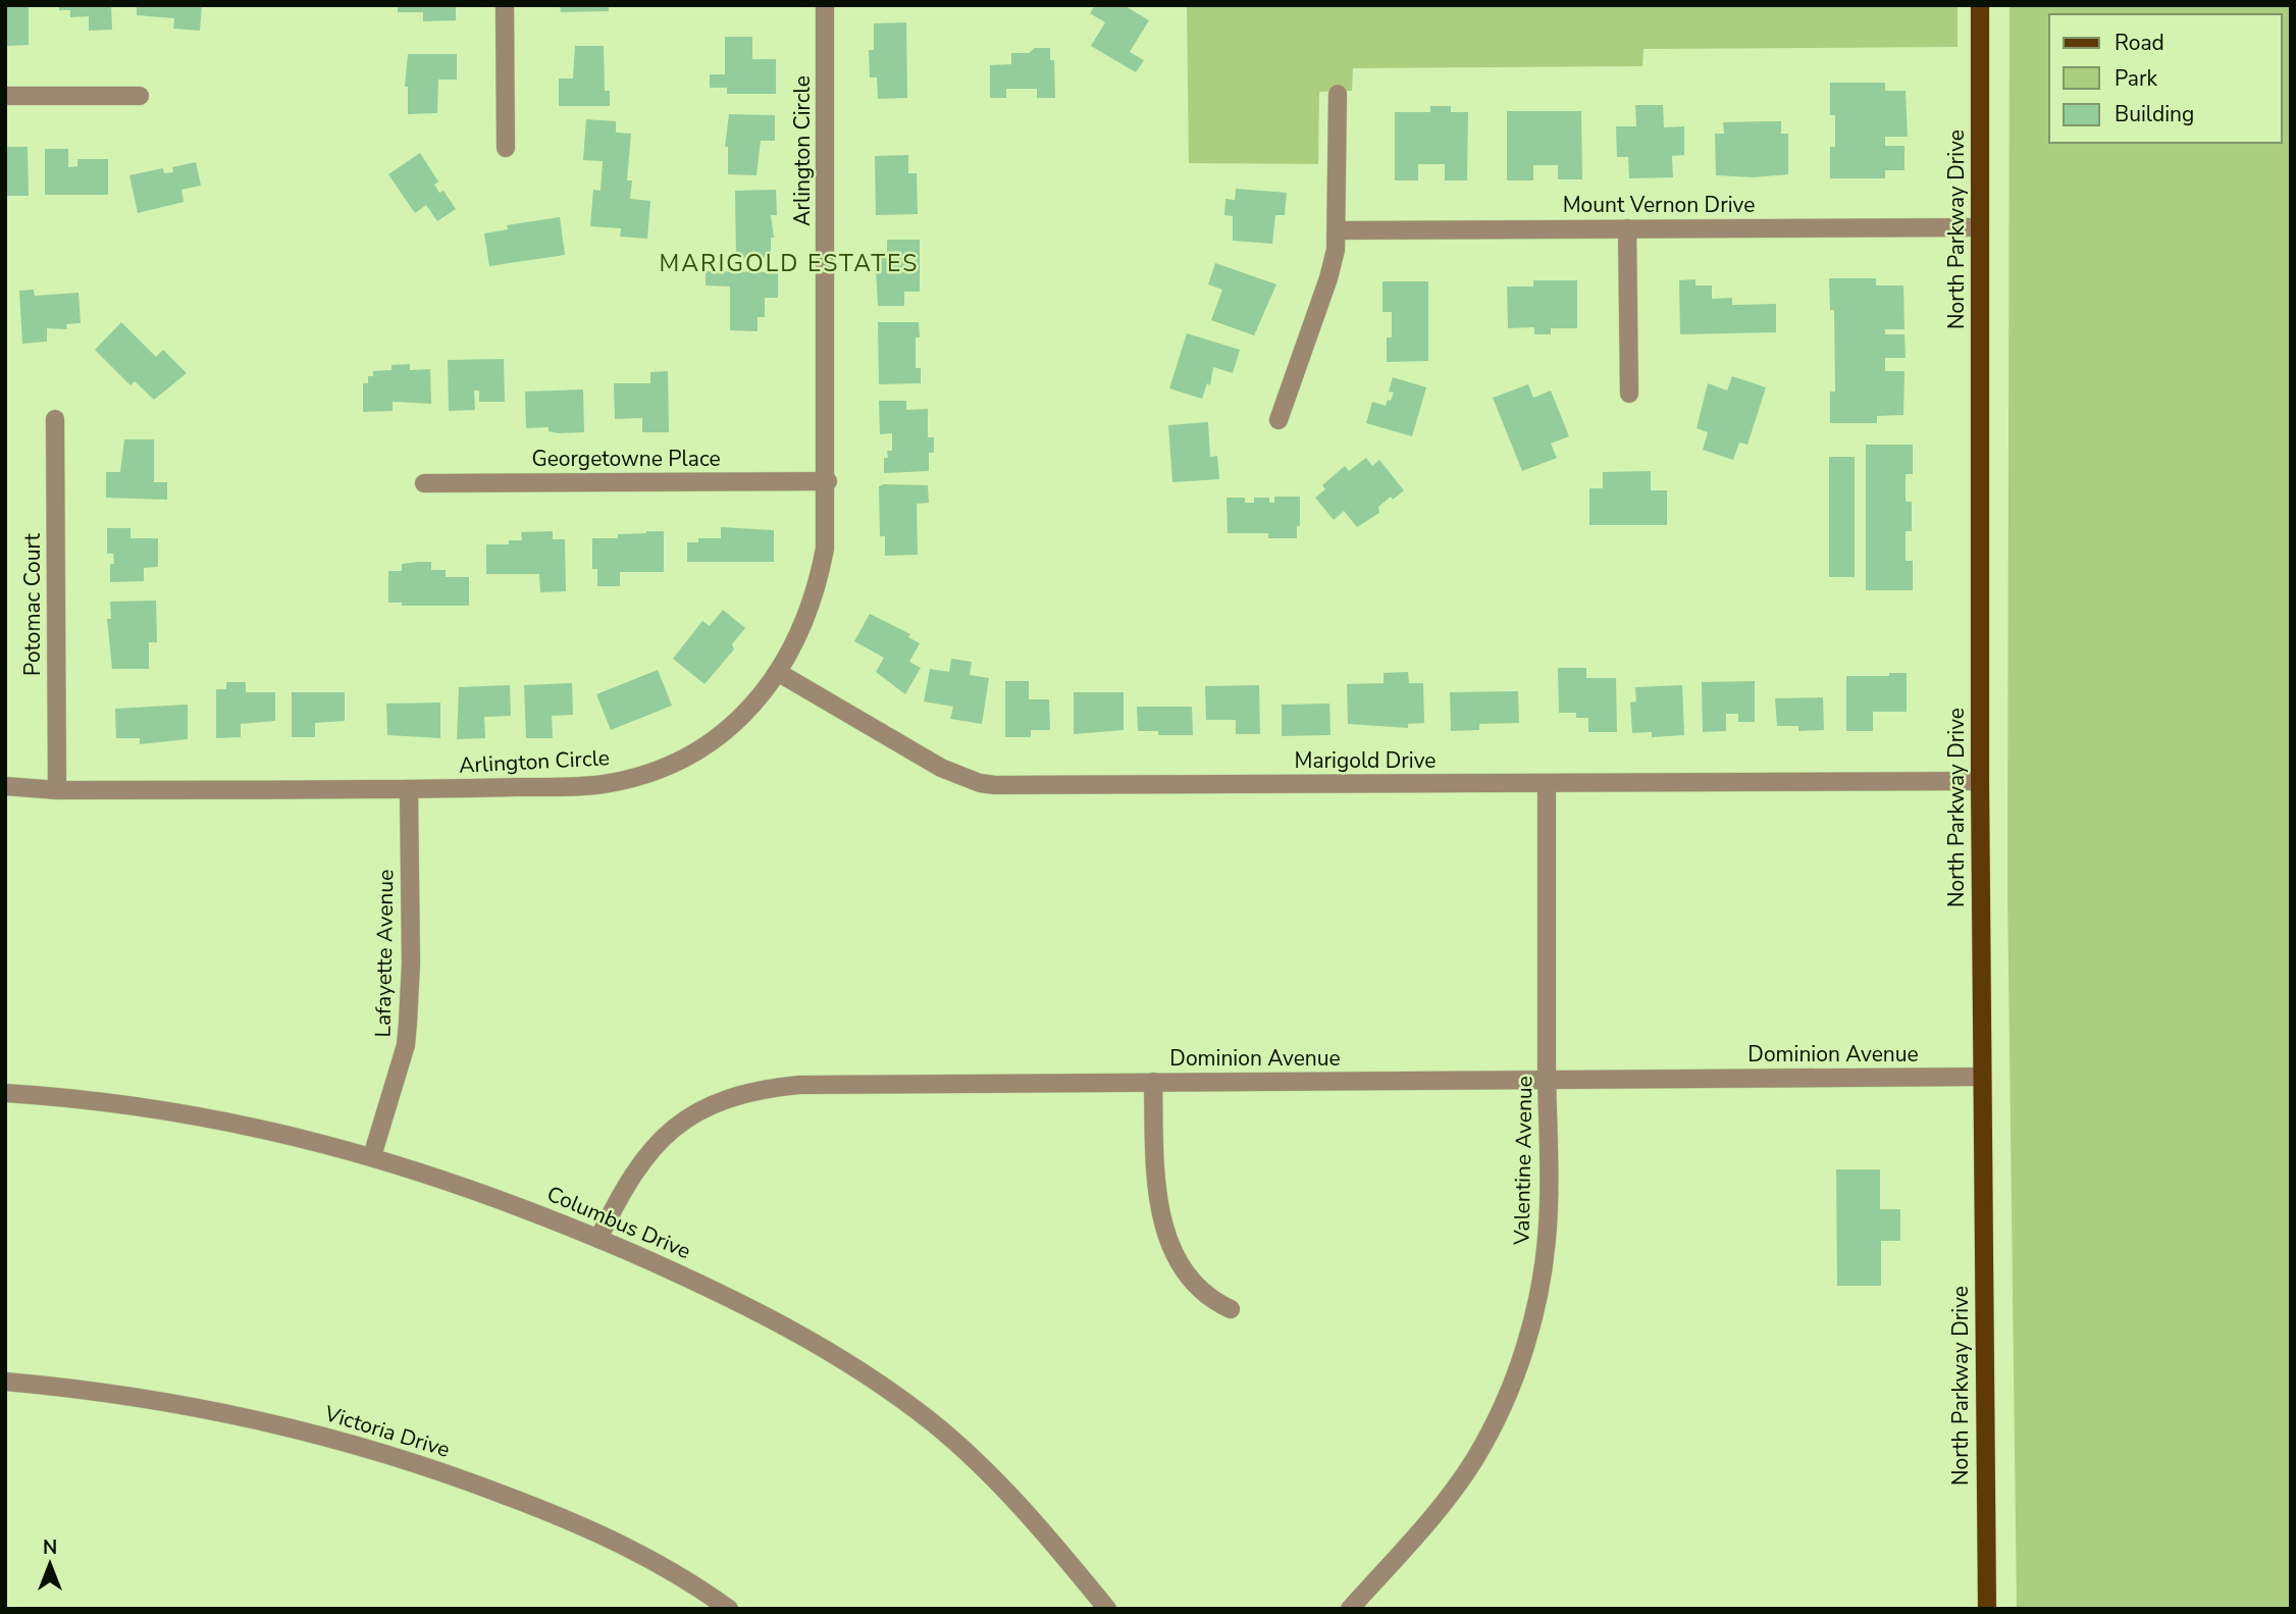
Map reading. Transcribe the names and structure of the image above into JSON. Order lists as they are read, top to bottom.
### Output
{
  "streets": {
    "main road": ["North Parkway Drive"],
    "street": [
      "Arlington Circle",
      "Mount Vernon Drive",
      "Georgetowne Place",
      "Potomac Court",
      "Marigold Drive",
      "Lafayette Avenue",
      "Dominion Avenue",
      "Valentine Avenue",
      "Columbus Drive",
      "Victoria Drive"
    ]
  },
  "crossings": [
    ["Arlington Circle", "Georgetowne Place"],
    ["Arlington Circle", "Potomac Court"],
    ["Arlington Circle", "Marigold Drive"],
    ["Arlington Circle", "Lafayette Avenue"],
    ["Mount Vernon Drive", "North Parkway Drive"],
    ["North Parkway Drive", "Marigold Drive"],
    ["North Parkway Drive", "Dominion Avenue"],
    ["Marigold Drive", "Valentine Avenue"],
    ["Lafayette Avenue", "Columbus Drive"],
    ["Dominion Avenue", "Valentine Avenue"],
    ["Dominion Avenue", "Columbus Drive"]
  ],
  "districts": ["MARIGOLD ESTATES"],
  "legend": ["Road", "Park", "Building"],
  "north": "top"
}
